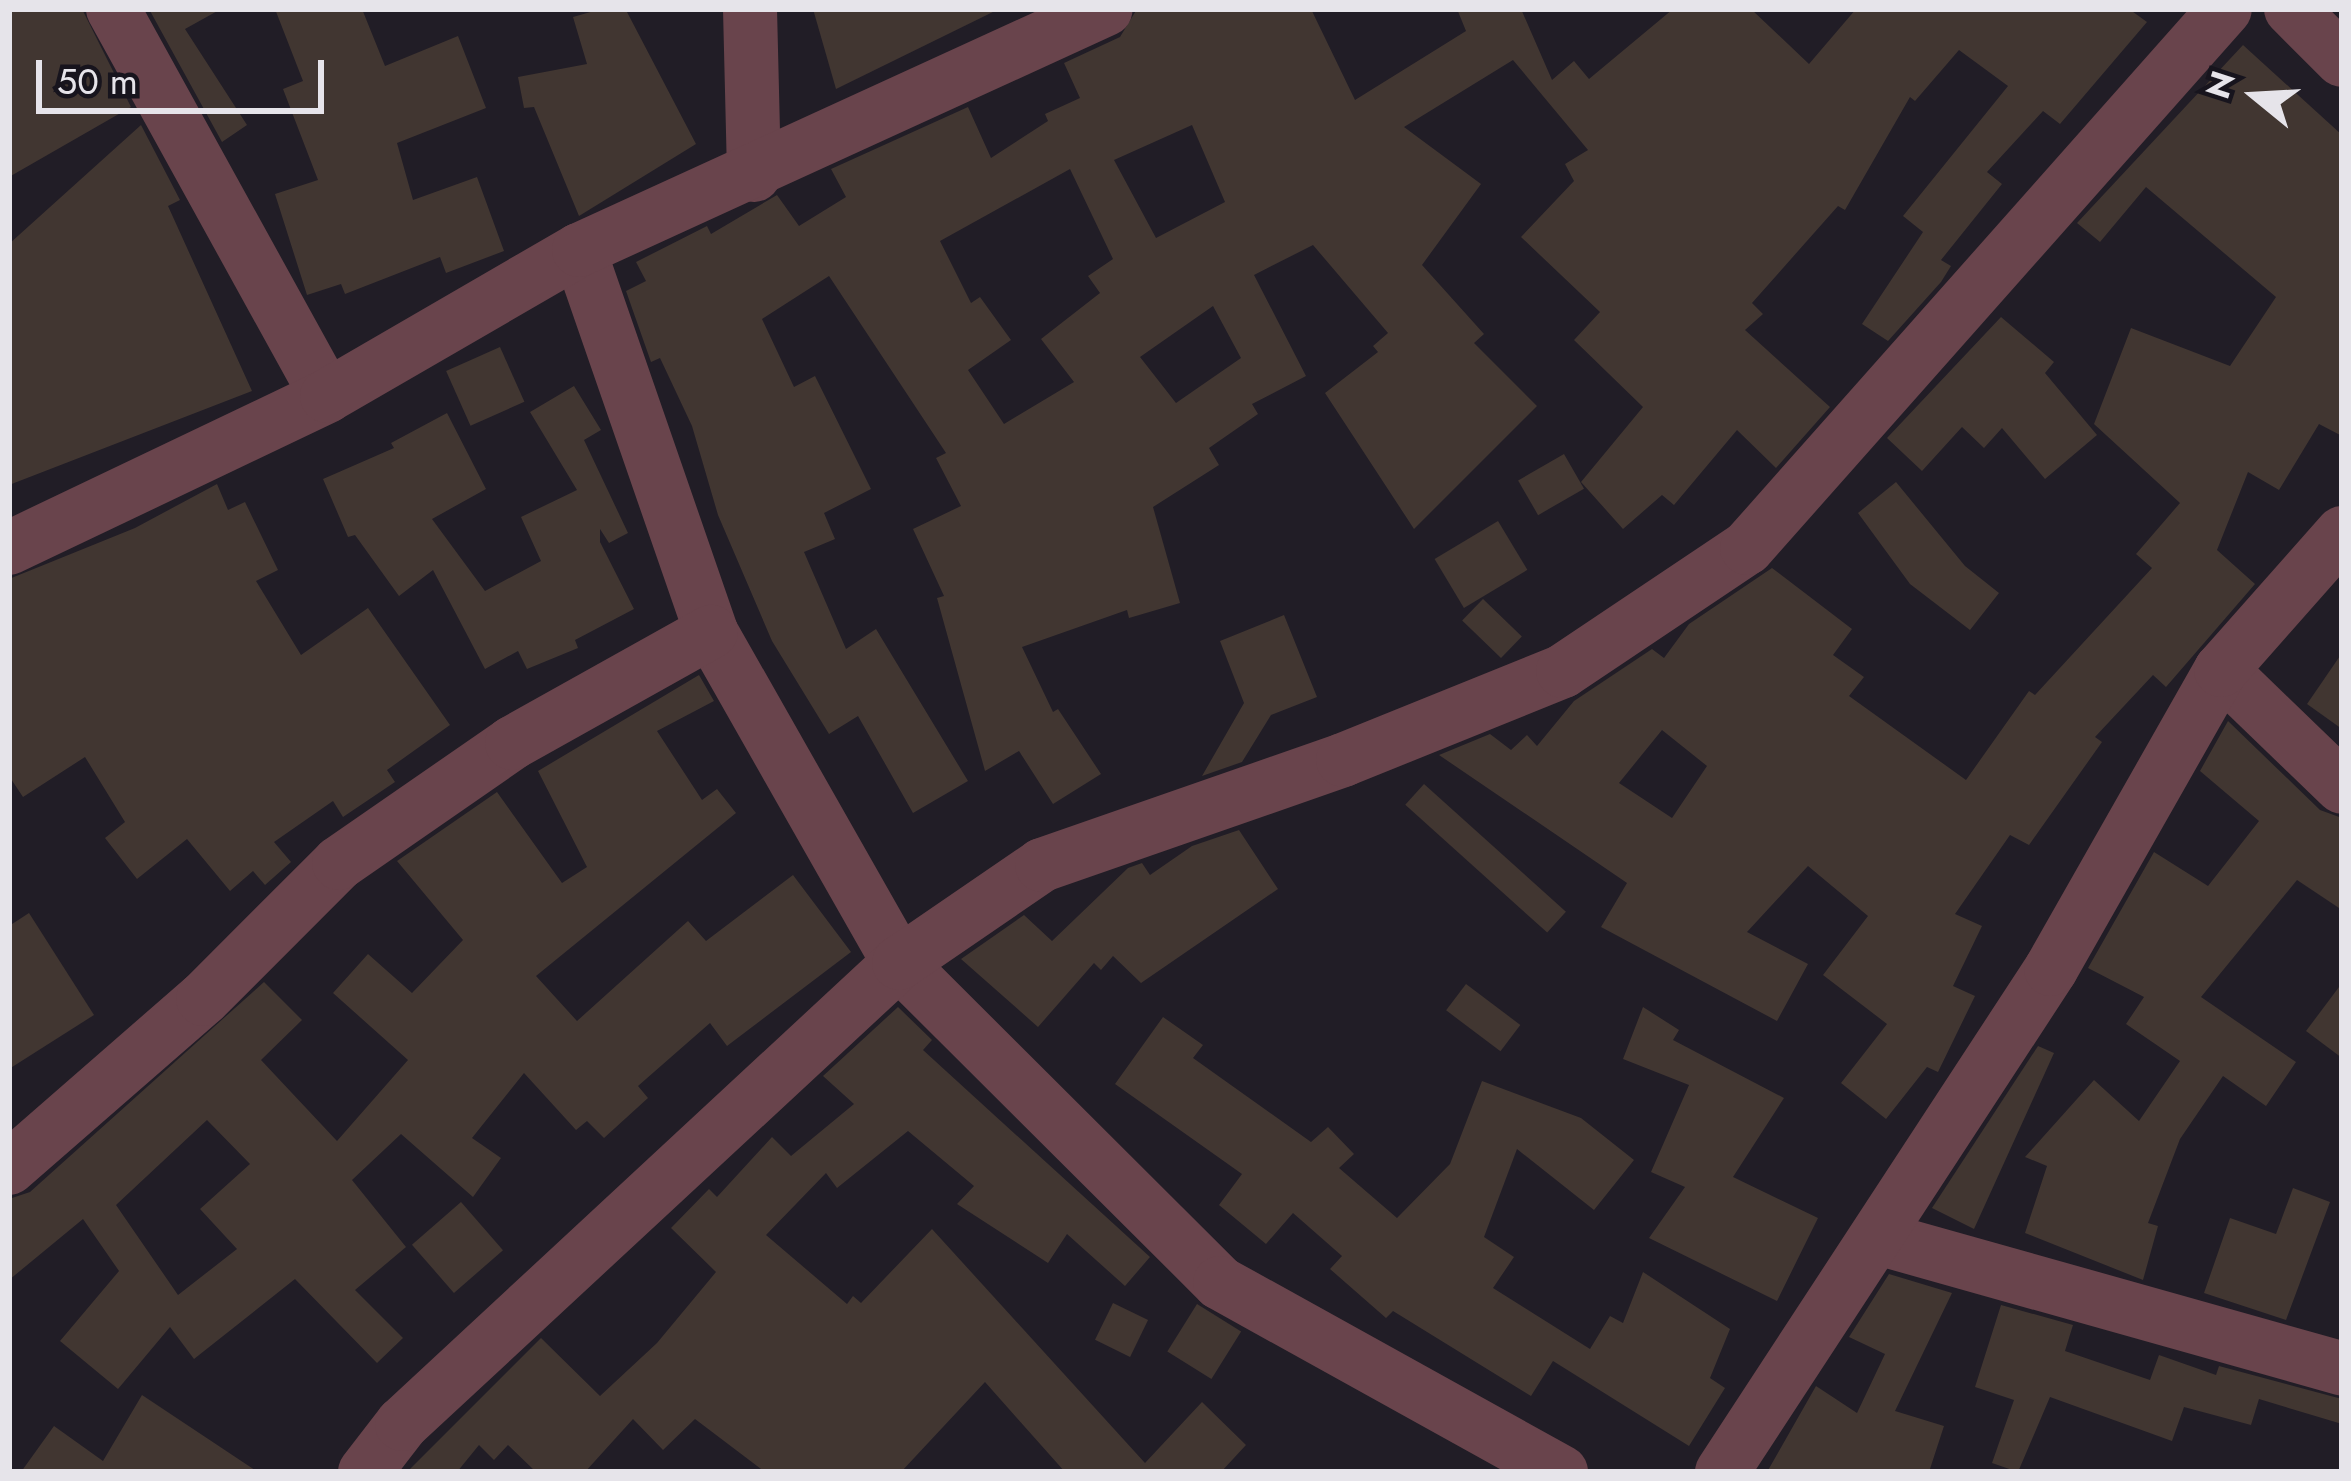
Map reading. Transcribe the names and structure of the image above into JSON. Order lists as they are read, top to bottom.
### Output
{
  "scale_bar": "50 m",
  "north": "left"
}
